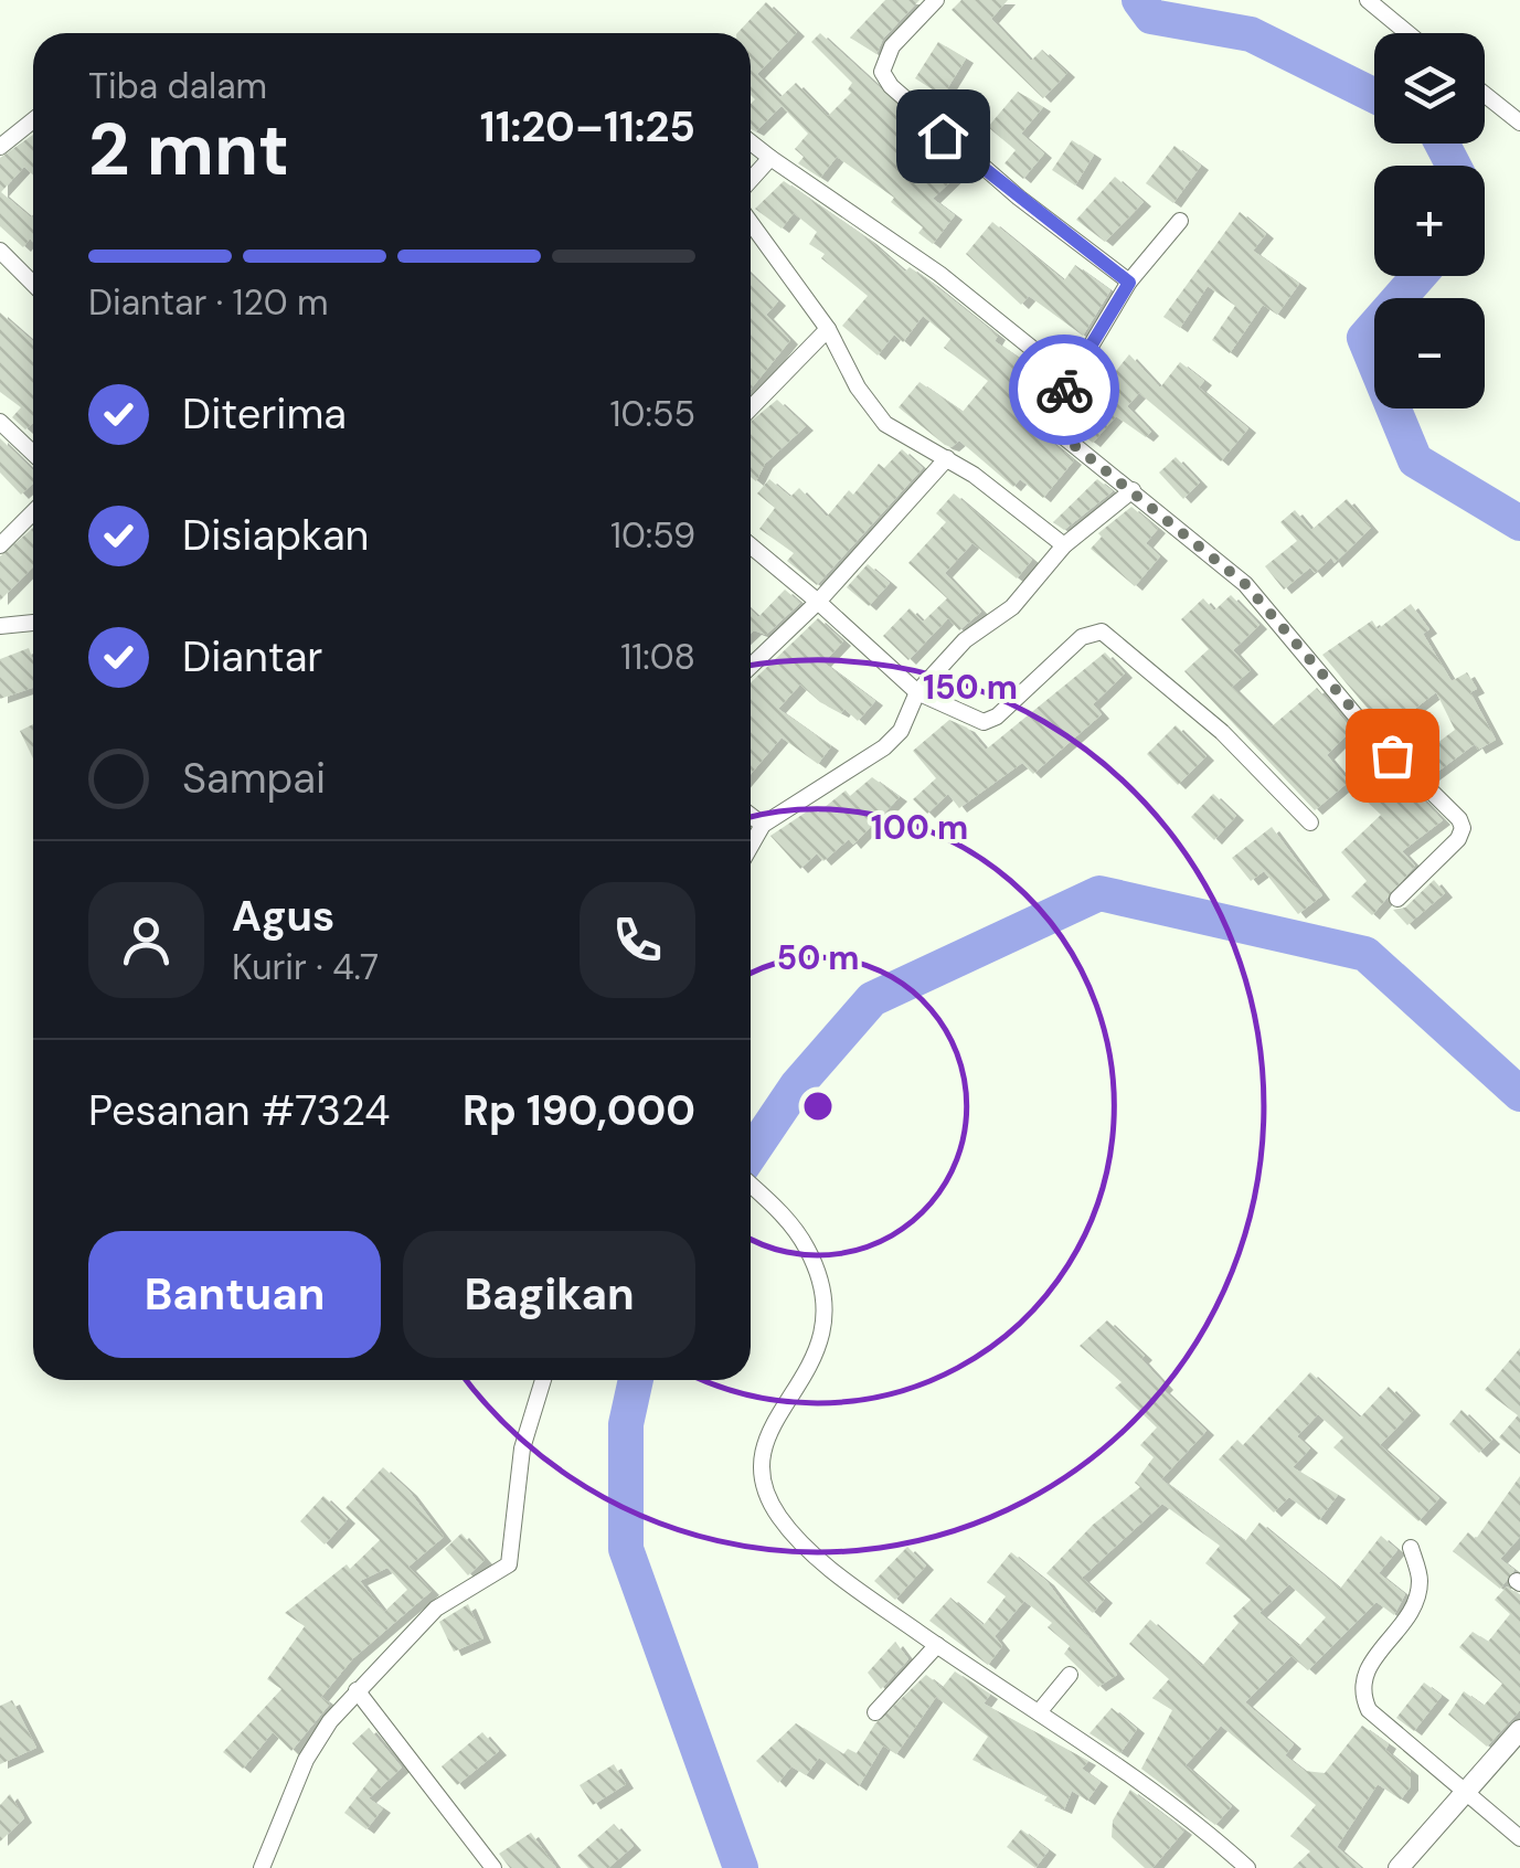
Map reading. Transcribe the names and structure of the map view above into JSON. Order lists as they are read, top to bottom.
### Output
{
  "page": {
    "map_buttons": ["+", "−"],
    "heading": ["2 mnt", "Tiba dalam", "11:20–11:25"],
    "panel": [
      "Agus",
      "Kurir · 4.7",
      "Pesanan #7324",
      "Rp 190,000"
    ],
    "bar": "Diantar · 120 m",
    "list": [
      ["Diterima", "10:55"],
      ["Disiapkan", "10:59"],
      ["Diantar", "11:08"],
      "Sampai"
    ],
    "buttons": ["Bantuan", "Bagikan"]
  },
  "rings": ["150 m", "100 m", "50 m"]
}
